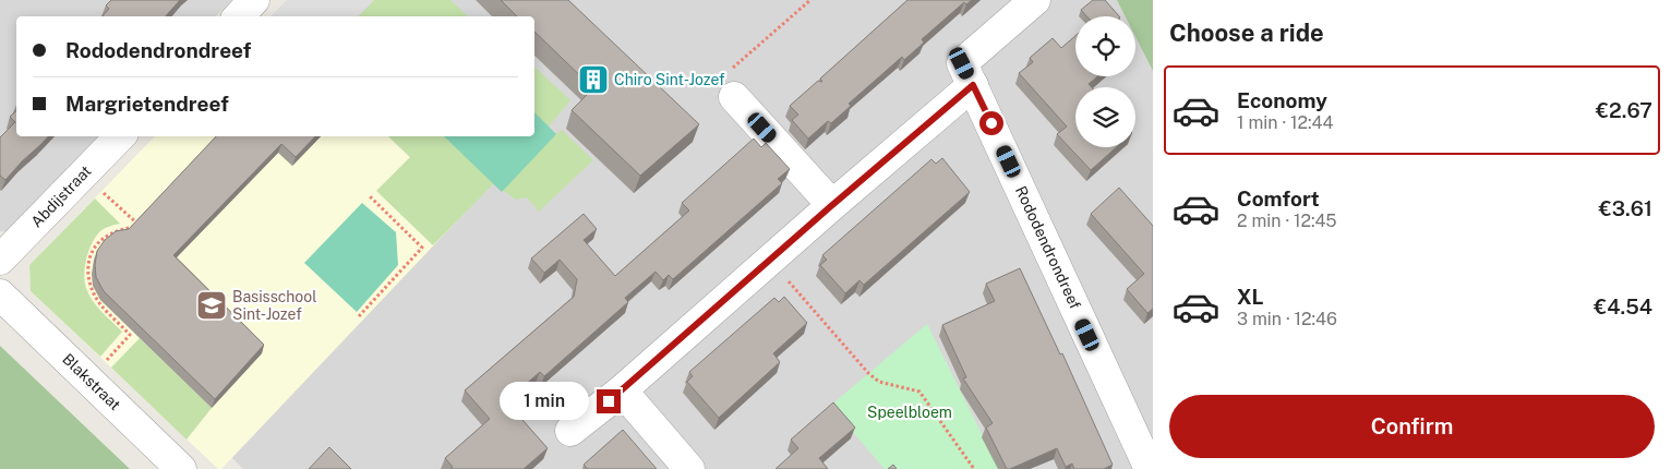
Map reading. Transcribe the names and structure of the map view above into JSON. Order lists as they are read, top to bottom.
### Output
{
  "streets": {
    "street": ["Abdijstraat", "Rododendrondreef", "Blakstraat"]
  },
  "parks": ["Speelbloem"],
  "places": {
    "building": ["Chiro Sint-Jozef"],
    "school or university": ["Basisschool Sint-Jozef"]
  },
  "page": {
    "heading": "Choose a ride",
    "banner": ["Rododendrondreef", "Margrietendreef"],
    "list": [
      {
        "name": "Economy",
        "note": "1 min · 12:44",
        "value": "€2.67"
      },
      {
        "name": "Comfort",
        "note": "2 min · 12:45",
        "value": "€3.61"
      },
      {
        "name": "XL",
        "note": "3 min · 12:46",
        "value": "€4.54"
      }
    ],
    "bubble": "1 min",
    "buttons": "Confirm"
  }
}
